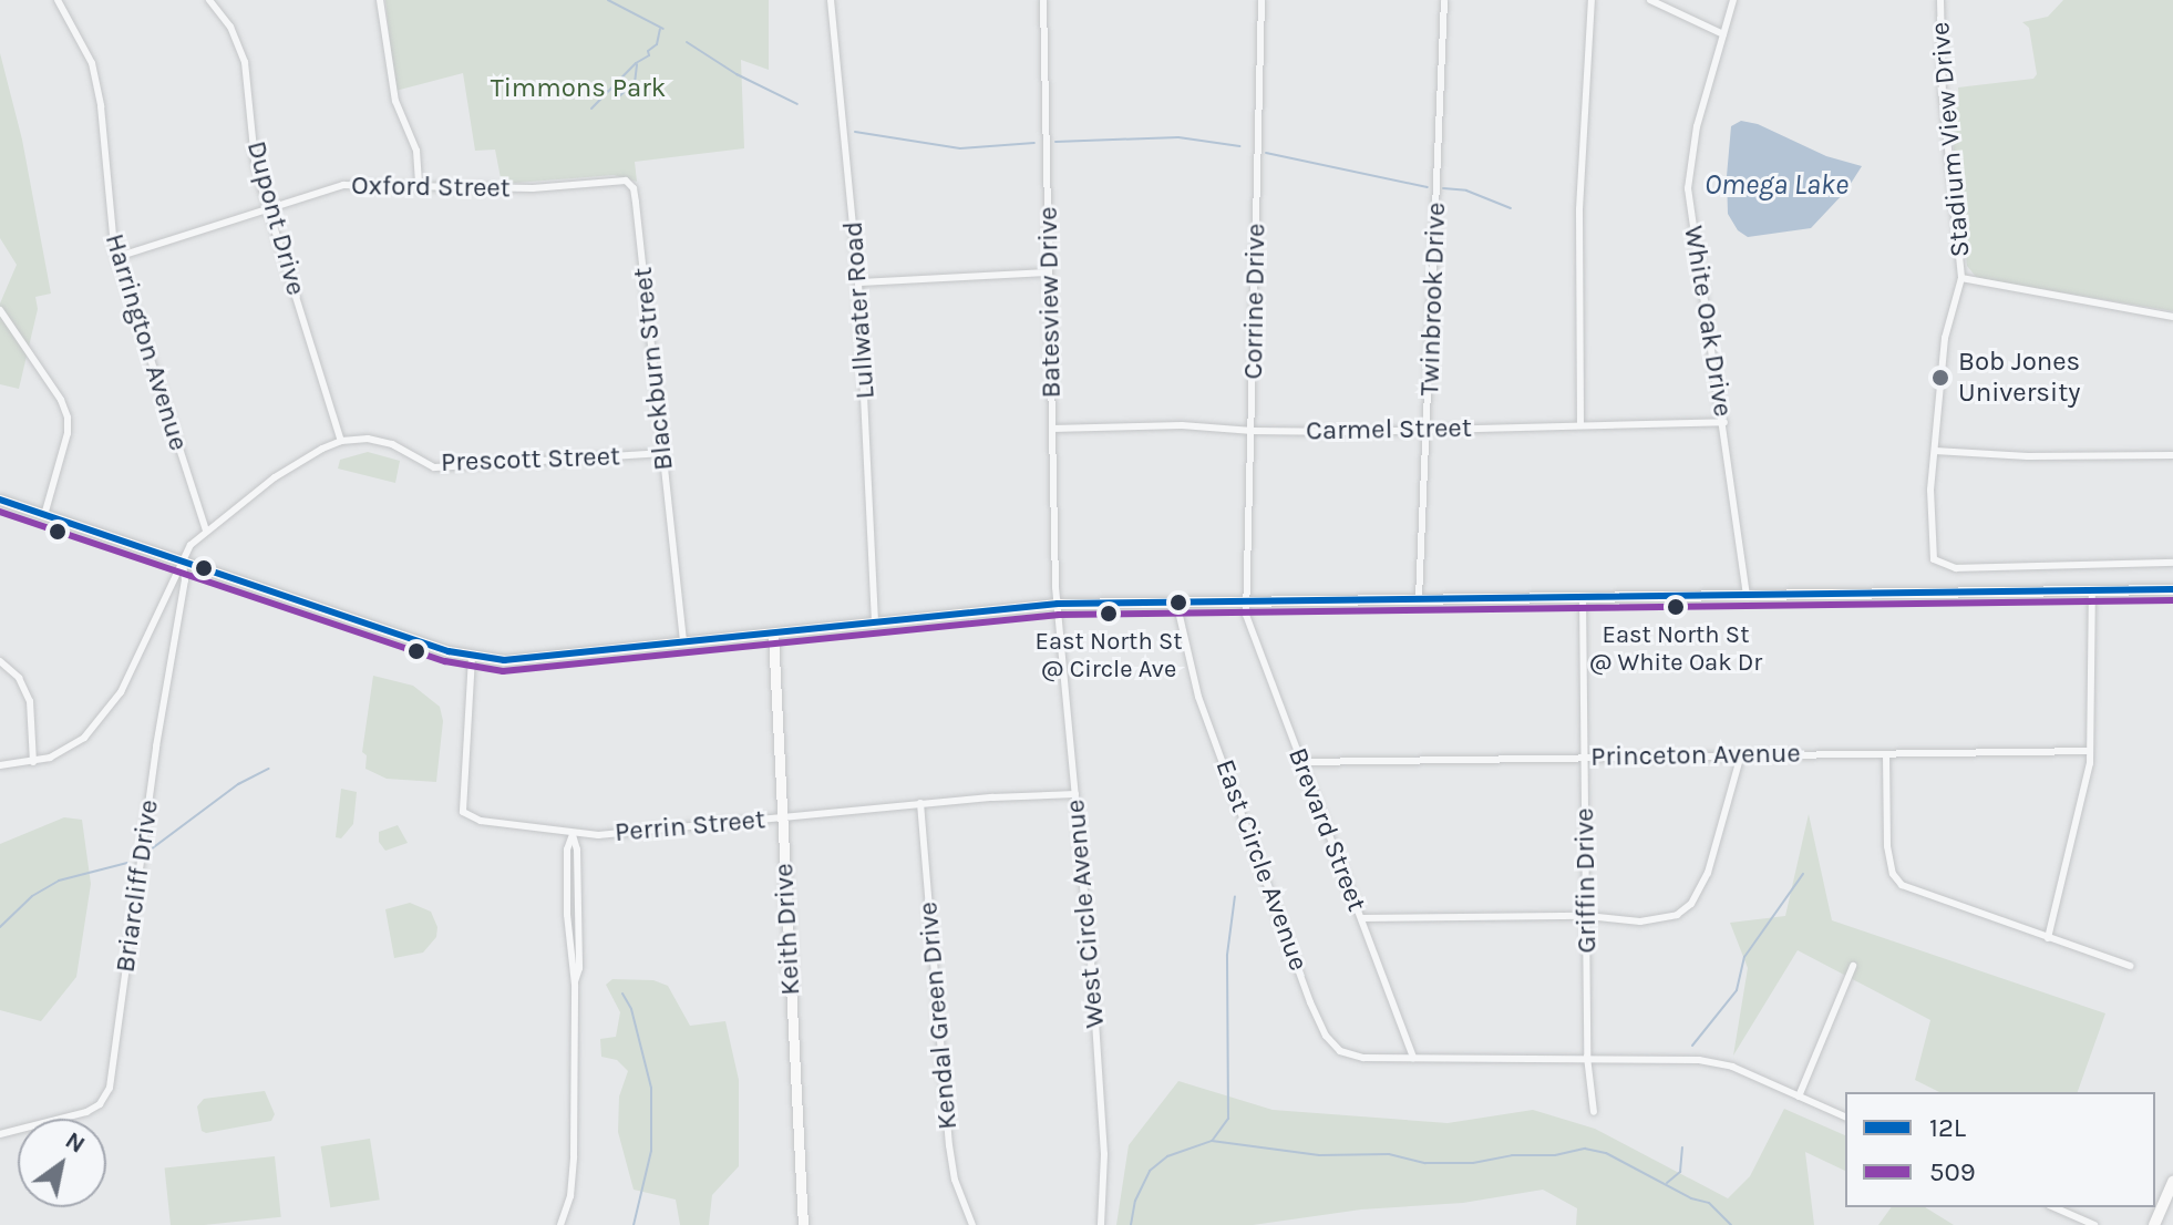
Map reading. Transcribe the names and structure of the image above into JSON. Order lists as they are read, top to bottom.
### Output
{
  "streets": {
    "main road": ["Keith Drive"],
    "street": [
      "Stadium View Drive",
      "Oxford Street",
      "Dupont Drive",
      "Twinbrook Drive",
      "Corrine Drive",
      "Batesview Drive",
      "Lullwater Road",
      "White Oak Drive",
      "Harrington Avenue",
      "Blackburn Street",
      "Carmel Street",
      "Prescott Street",
      "Princeton Avenue",
      "Perrin Street",
      "Brevard Street",
      "East Circle Avenue",
      "Griffin Drive",
      "Briarcliff Drive",
      "West Circle Avenue",
      "Kendal Green Drive"
    ]
  },
  "crossings": [
    ["Oxford Street", "Dupont Drive"],
    ["Oxford Street", "Harrington Avenue"],
    ["Oxford Street", "Blackburn Street"],
    ["Dupont Drive", "Prescott Street"],
    ["Twinbrook Drive", "Carmel Street"],
    ["Corrine Drive", "Carmel Street"],
    ["Corrine Drive", "Brevard Street"],
    ["Batesview Drive", "Carmel Street"],
    ["Batesview Drive", "West Circle Avenue"],
    ["White Oak Drive", "Carmel Street"],
    ["Harrington Avenue", "Prescott Street"],
    ["Blackburn Street", "Prescott Street"],
    ["Prescott Street", "Briarcliff Drive"],
    ["Princeton Avenue", "Brevard Street"],
    ["Princeton Avenue", "Griffin Drive"],
    ["Perrin Street", "West Circle Avenue"],
    ["Perrin Street", "Keith Drive"],
    ["Perrin Street", "Kendal Green Drive"],
    ["Brevard Street", "East Circle Avenue"],
    ["East Circle Avenue", "Griffin Drive"]
  ],
  "water": ["Omega Lake"],
  "parks": ["Timmons Park"],
  "places": ["Bob Jones University", "East North St @ White Oak Dr", "East North St @ Circle Ave"],
  "lines": ["transit line 12L", "transit line 509"],
  "legend": ["12L", "509"],
  "north": "top right"
}
